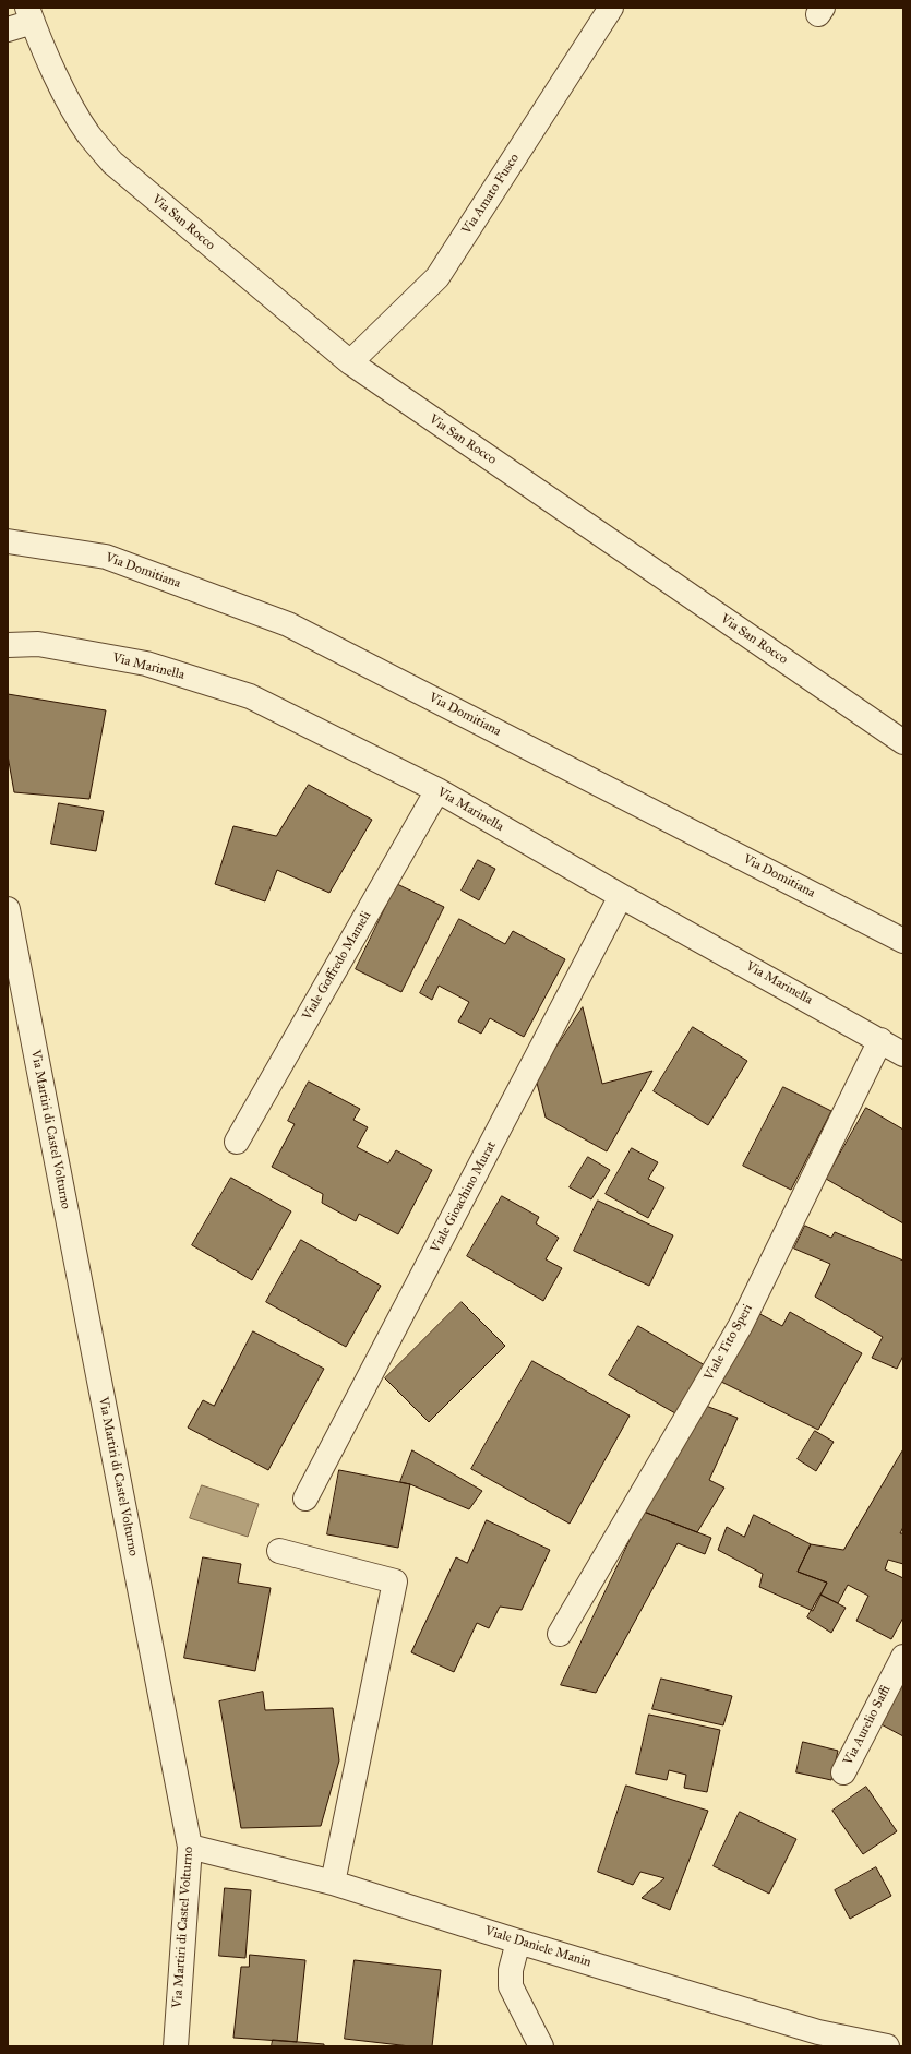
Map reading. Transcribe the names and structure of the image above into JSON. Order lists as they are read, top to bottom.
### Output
{
  "streets": {
    "street": [
      "Via Amato Fusco",
      "Via San Rocco",
      "Via Domitiana",
      "Via Marinella",
      "Viale Goffredo Mameli",
      "Via Martiri di Castel Volturno",
      "Viale Gioachino Murat",
      "Viale Tito Speri",
      "Via Aurelio Saffi",
      "Viale Daniele Manin"
    ]
  },
  "crossings": [
    ["Via Amato Fusco", "Via San Rocco"],
    ["Via Marinella", "Viale Goffredo Mameli"],
    ["Via Marinella", "Viale Gioachino Murat"],
    ["Via Marinella", "Viale Tito Speri"],
    ["Via Martiri di Castel Volturno", "Viale Daniele Manin"]
  ]
}
